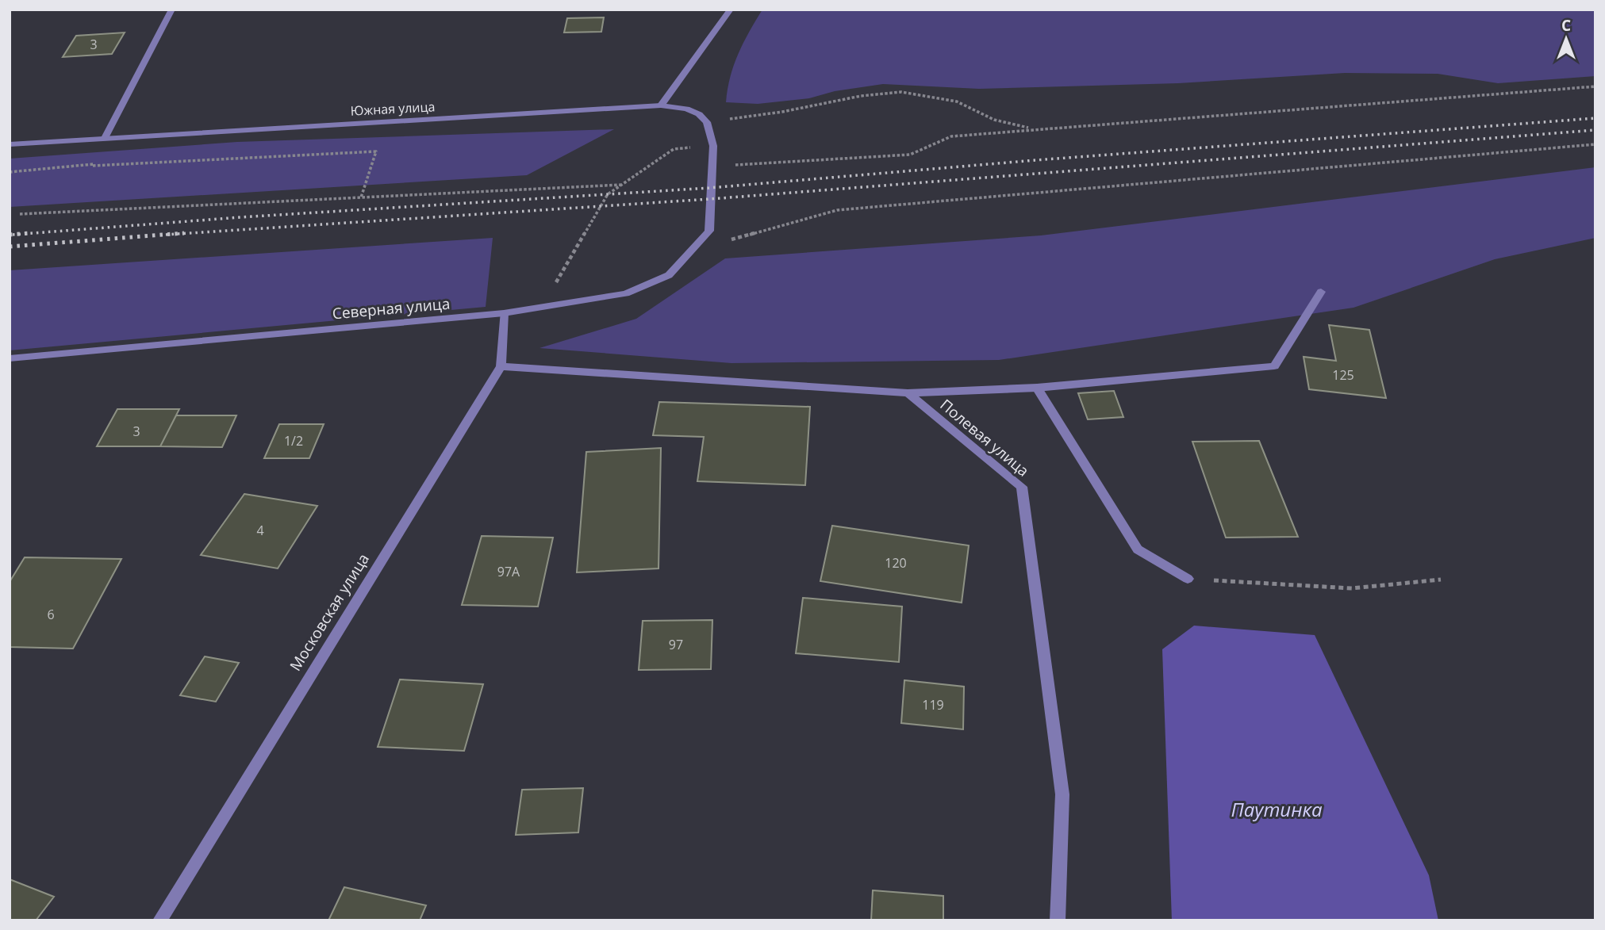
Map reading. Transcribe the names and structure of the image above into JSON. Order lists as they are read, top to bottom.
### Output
{
  "streets": {
    "street": [
      "Южная улица",
      "Северная улица",
      "Полевая улица",
      "Московская улица"
    ]
  },
  "crossings": [
    ["Северная улица", "Московская улица"]
  ],
  "water": ["Паутинка"],
  "house_numbers": [
    "3",
    "125",
    "3",
    "1/2",
    "4",
    "120",
    "97А",
    "6",
    "97",
    "119"
  ],
  "north": "top"
}
